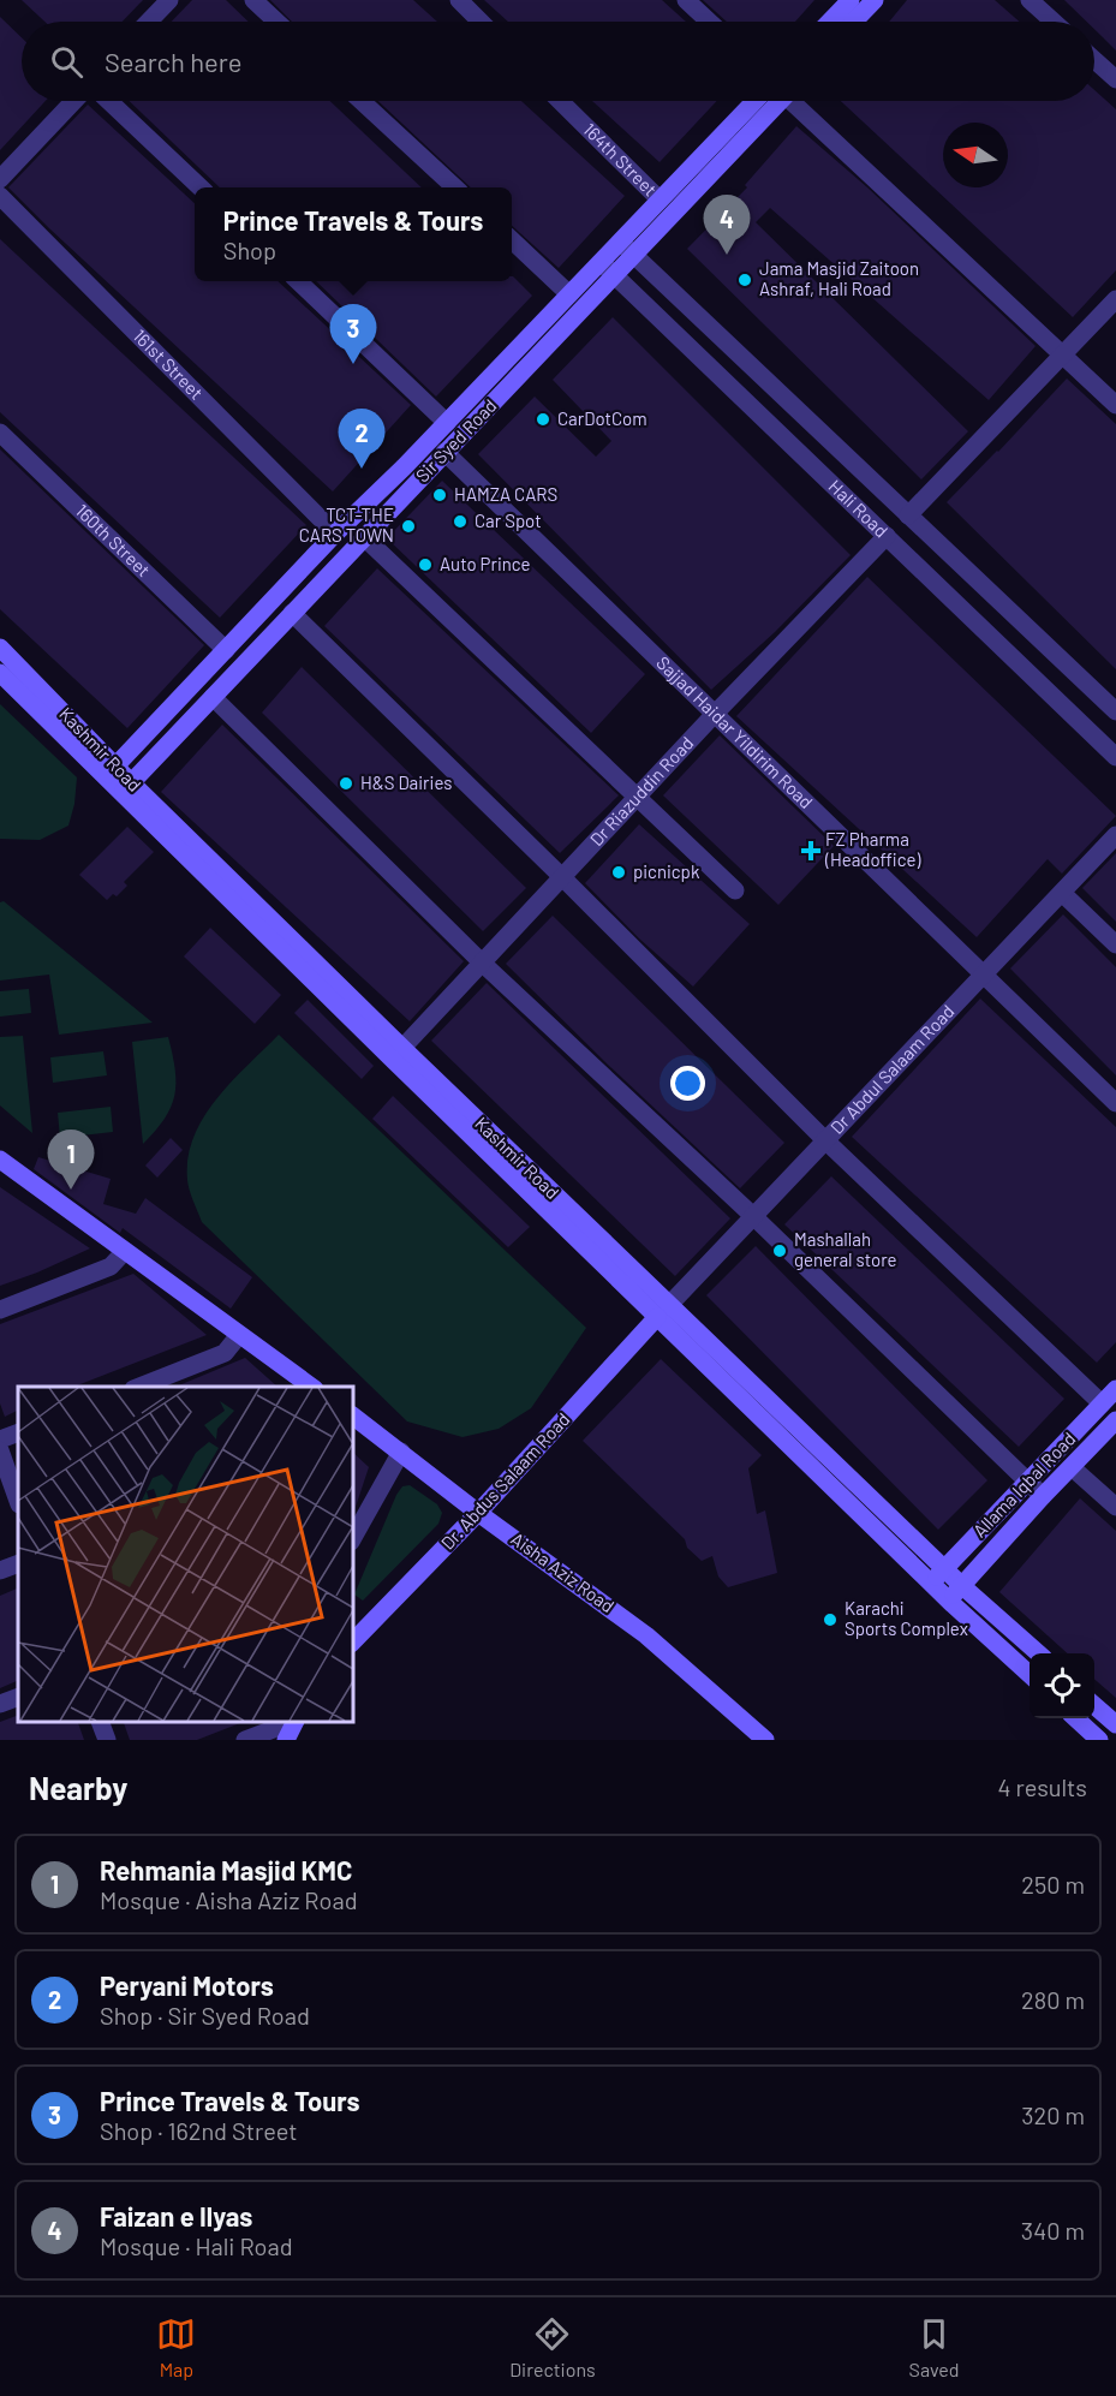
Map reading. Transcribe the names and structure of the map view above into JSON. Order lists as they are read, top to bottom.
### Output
{
  "streets": {
    "main road": [
      "Sir Syed Road",
      "Kashmir Road",
      "Dr. Abdus Salaam Road",
      "Allama Iqbal Road",
      "Aisha Aziz Road"
    ],
    "street": [
      "164th Street",
      "161st Street",
      "Hali Road",
      "160th Street",
      "Sajjad Haidar Yildirim Road",
      "Dr Riazuddin Road",
      "Dr Abdul Salaam Road"
    ]
  },
  "crossings": [
    ["164th Street", "Sir Syed Road"],
    ["161st Street", "Sir Syed Road"],
    ["Sir Syed Road", "Hali Road"],
    ["Sir Syed Road", "160th Street"],
    ["Sir Syed Road", "Sajjad Haidar Yildirim Road"],
    ["Sir Syed Road", "Kashmir Road"],
    ["Hali Road", "Dr Riazuddin Road"],
    ["Sajjad Haidar Yildirim Road", "Dr Riazuddin Road"],
    ["Sajjad Haidar Yildirim Road", "Dr Abdul Salaam Road"],
    ["Kashmir Road", "Dr Riazuddin Road"],
    ["Kashmir Road", "Dr Abdul Salaam Road"],
    ["Kashmir Road", "Dr. Abdus Salaam Road"],
    ["Kashmir Road", "Allama Iqbal Road"],
    ["Dr Abdul Salaam Road", "Dr. Abdus Salaam Road"],
    ["Dr. Abdus Salaam Road", "Aisha Aziz Road"]
  ],
  "places": {
    "other": [
      "Jama Masjid Zaitoon Ashraf, Hali Road",
      "CarDotCom",
      "HAMZA CARS",
      "Car Spot",
      "TCT-THE CARS TOWN",
      "Auto Prince",
      "H&S Dairies",
      "picnicpk",
      "Mashallah general store",
      "Karachi Sports Complex"
    ],
    "health": ["FZ Pharma (Headoffice)"]
  },
  "north": "left",
  "page": {
    "search": "Search here",
    "popup": ["Prince Travels & Tours", "Shop"],
    "pins": [
      "4",
      "3",
      "2",
      "1"
    ],
    "heading": ["Nearby", "4 results"],
    "list": [
      {
        "mark": "1",
        "name": "Rehmania Masjid KMC",
        "note": "Mosque · Aisha Aziz Road",
        "value": "250 m"
      },
      {
        "mark": "2",
        "name": "Peryani Motors",
        "note": "Shop · Sir Syed Road",
        "value": "280 m"
      },
      {
        "mark": "3",
        "name": "Prince Travels & Tours",
        "note": "Shop · 162nd Street",
        "value": "320 m"
      },
      {
        "mark": "4",
        "name": "Faizan e Ilyas",
        "note": "Mosque · Hali Road",
        "value": "340 m"
      }
    ],
    "nav": ["Map", "Directions", "Saved"]
  }
}
